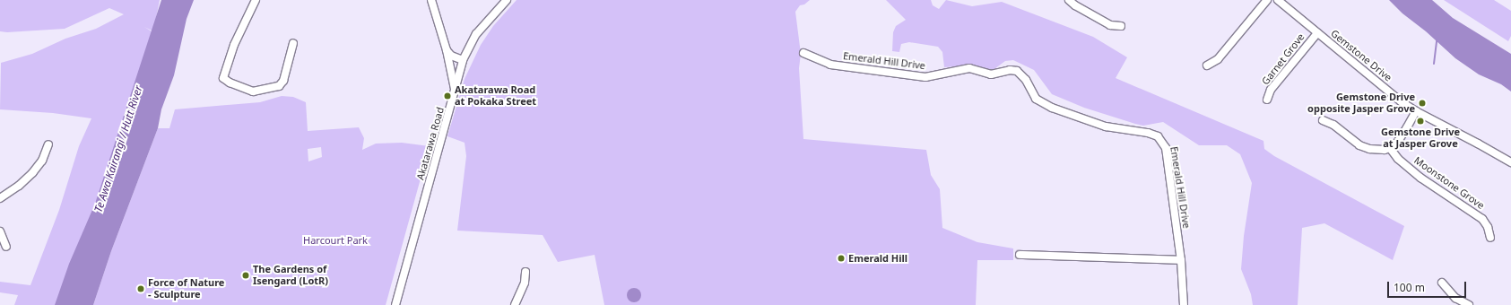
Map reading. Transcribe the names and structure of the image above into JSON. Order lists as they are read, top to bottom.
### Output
{
  "streets": {
    "street": [
      "Gemstone Drive",
      "Garnet Grove",
      "Emerald Hill Drive",
      "Akatarawa Road",
      "Moonstone Grove"
    ]
  },
  "crossings": [
    ["Gemstone Drive", "Garnet Grove"]
  ],
  "water": ["Te Awa Kairangi / Hutt River"],
  "parks": ["Harcourt Park"],
  "places": [
    "Akatarawa Road at Pokaka Street",
    "Gemstone Drive opposite Jasper Grove",
    "Gemstone Drive at Jasper Grove",
    "Emerald Hill",
    "The Gardens of Isengard (LotR)",
    "Force of Nature - Sculpture"
  ],
  "scale_bar": "100 m"
}
